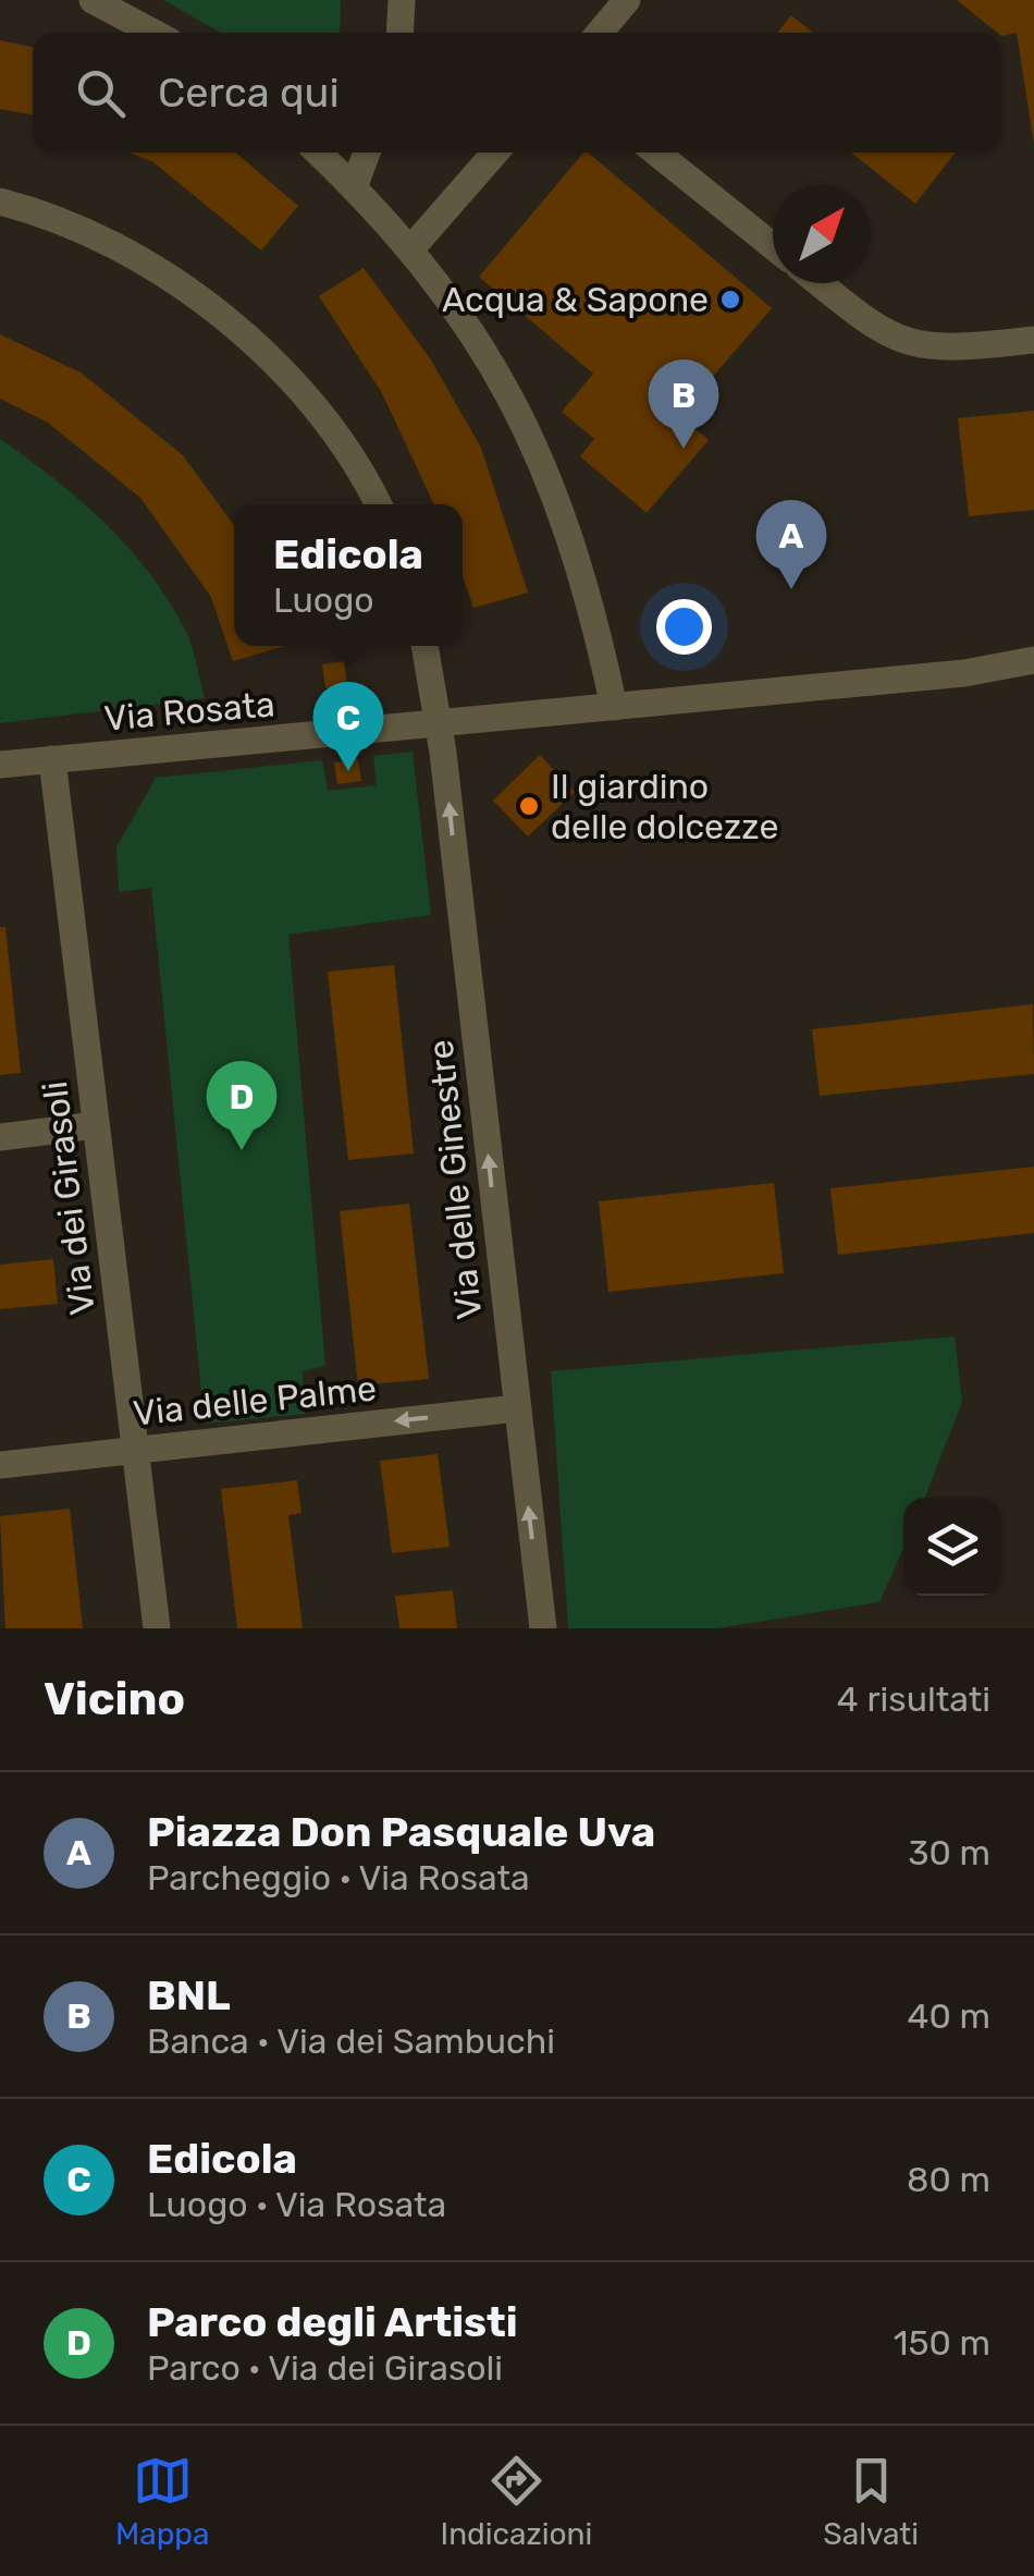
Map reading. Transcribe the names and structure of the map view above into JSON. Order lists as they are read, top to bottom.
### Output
{
  "streets": {
    "street": [
      "Via Rosata",
      "Via delle Ginestre",
      "Via dei Girasoli",
      "Via delle Palme"
    ]
  },
  "crossings": [
    ["Via Rosata", "Via delle Ginestre"],
    ["Via Rosata", "Via dei Girasoli"],
    ["Via delle Ginestre", "Via delle Palme"],
    ["Via dei Girasoli", "Via delle Palme"]
  ],
  "one_way": ["Via delle Ginestre", "Via delle Palme"],
  "places": ["Acqua & Sapone", "Il giardino delle dolcezze"],
  "north": "top right",
  "page": {
    "search": "Cerca qui",
    "pins": [
      "B",
      "A",
      "C",
      "D"
    ],
    "popup": ["Edicola", "Luogo"],
    "heading": ["Vicino", "4 risultati"],
    "list": [
      {
        "mark": "A",
        "name": "Piazza Don Pasquale Uva",
        "note": "Parcheggio · Via Rosata",
        "value": "30 m"
      },
      {
        "mark": "B",
        "name": "BNL",
        "note": "Banca · Via dei Sambuchi",
        "value": "40 m"
      },
      {
        "mark": "C",
        "name": "Edicola",
        "note": "Luogo · Via Rosata",
        "value": "80 m"
      },
      {
        "mark": "D",
        "name": "Parco degli Artisti",
        "note": "Parco · Via dei Girasoli",
        "value": "150 m"
      }
    ],
    "nav": ["Mappa", "Indicazioni", "Salvati"]
  }
}
